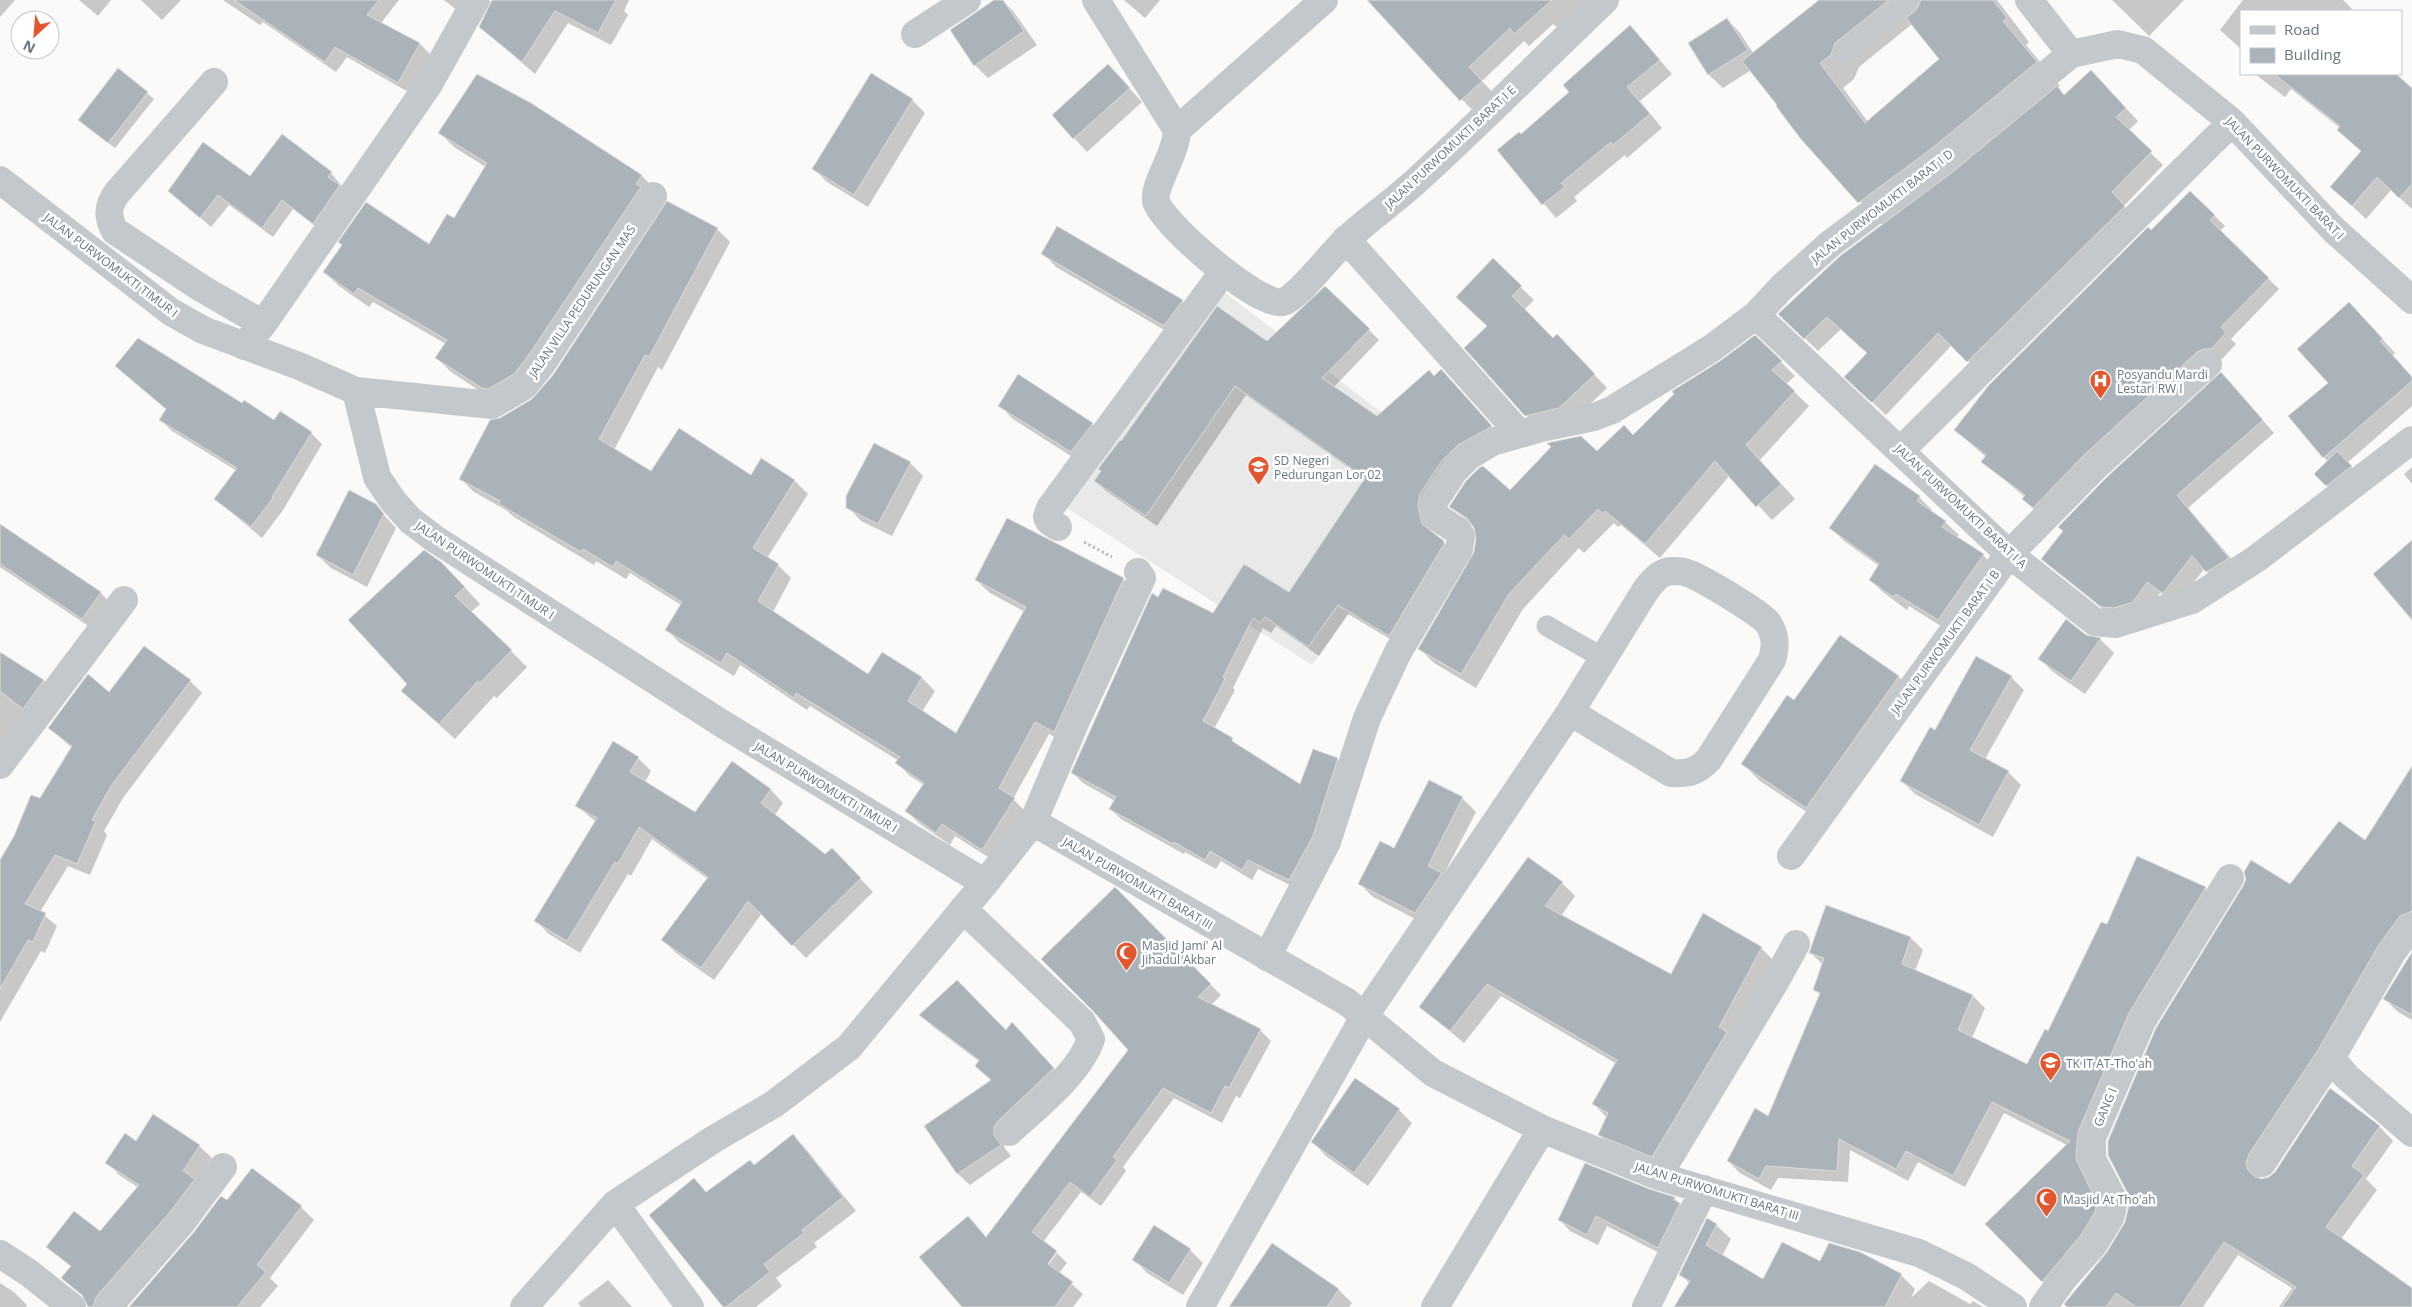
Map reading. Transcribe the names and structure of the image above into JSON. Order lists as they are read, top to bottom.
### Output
{
  "streets": {
    "street": [
      "JALAN PURWOMUKTI BARAT I E",
      "JALAN PURWOMUKTI BARAT I",
      "JALAN PURWOMUKTI BARAT I D",
      "JALAN PURWOMUKTI TIMUR I",
      "JALAN VILLA PEDURUNGAN MAS",
      "JALAN PURWOMUKTI BARAT I A",
      "JALAN PURWOMUKTI BARAT I B",
      "JALAN PURWOMUKTI BARAT III",
      "GANG I"
    ]
  },
  "crossings": [
    ["JALAN PURWOMUKTI BARAT I", "JALAN PURWOMUKTI BARAT I D"],
    ["JALAN PURWOMUKTI BARAT I D", "JALAN PURWOMUKTI BARAT I A"],
    ["JALAN PURWOMUKTI BARAT I D", "JALAN PURWOMUKTI BARAT III"],
    ["JALAN PURWOMUKTI TIMUR I", "JALAN VILLA PEDURUNGAN MAS"],
    ["JALAN PURWOMUKTI BARAT I A", "JALAN PURWOMUKTI BARAT I B"]
  ],
  "places": {
    "hospital": ["Posyandu Mardi Lestari RW I"],
    "school or university": ["SD Negeri Pedurungan Lor 02", "TK IT AT-Tho'ah"],
    "mosque": ["Masjid Jami' Al Jihadul Akbar", "Masjid At Tho'ah"]
  },
  "legend": ["Road", "Building"],
  "north": "bottom left"
}
